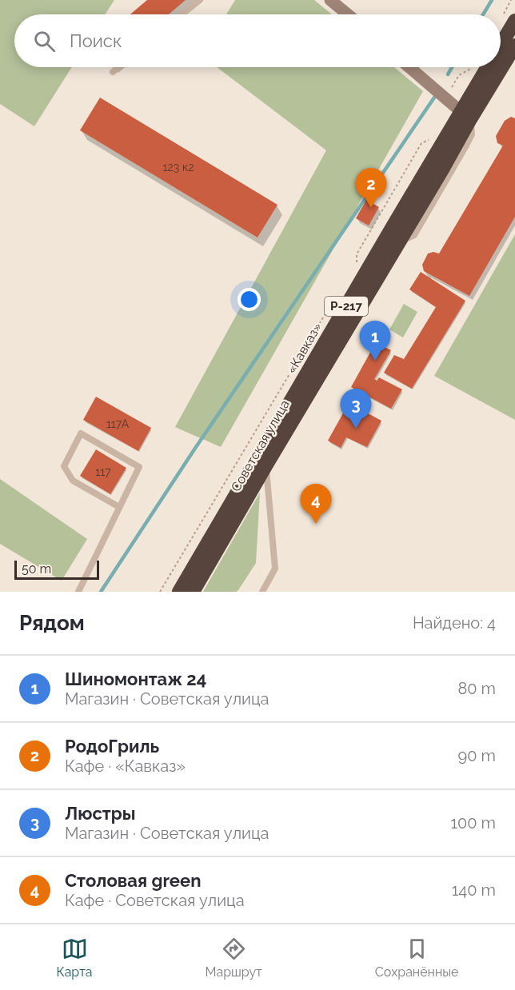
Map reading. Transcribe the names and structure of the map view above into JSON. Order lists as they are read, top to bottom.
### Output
{
  "streets": {
    "highway": ["Р-217", "«Кавказ»", "Советская улица"]
  },
  "crossings": [
    ["«Кавказ»", "Советская улица"]
  ],
  "house_numbers": ["123 к2", "117А", "117"],
  "scale_bar": "50 m",
  "page": {
    "search": "Поиск",
    "pins": [
      "2",
      "1",
      "3",
      "4"
    ],
    "scale": "50 m",
    "heading": ["Рядом", "Найдено: 4"],
    "list": [
      {
        "mark": "1",
        "name": "Шиномонтаж 24",
        "note": "Магазин · Советская улица",
        "value": "80 m"
      },
      {
        "mark": "2",
        "name": "РодоГриль",
        "note": "Кафе · «Кавказ»",
        "value": "90 m"
      },
      {
        "mark": "3",
        "name": "Люстры",
        "note": "Магазин · Советская улица",
        "value": "100 m"
      },
      {
        "mark": "4",
        "name": "Столовая green",
        "note": "Кафе · Советская улица",
        "value": "140 m"
      }
    ],
    "nav": ["Карта", "Маршрут", "Сохранённые"]
  }
}
